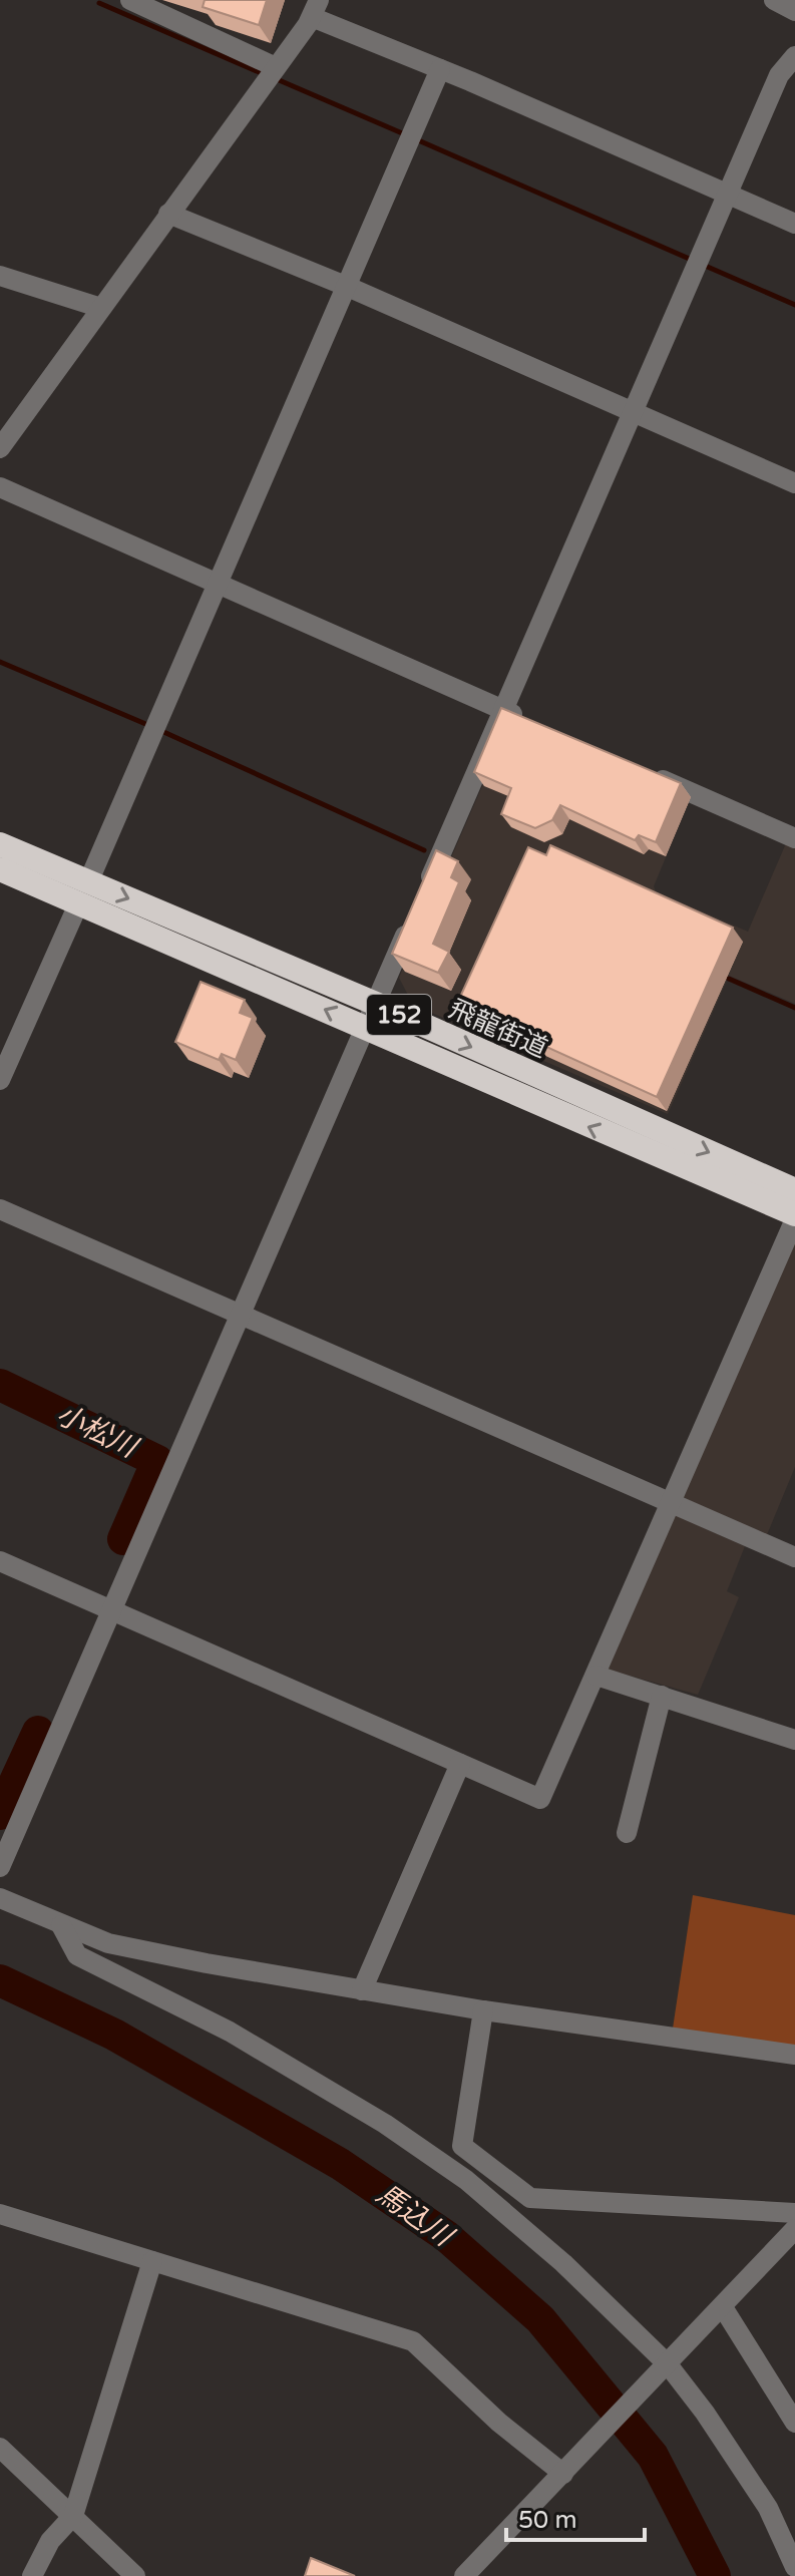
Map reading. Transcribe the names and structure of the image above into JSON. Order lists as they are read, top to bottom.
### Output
{
  "streets": {
    "highway": ["152", "飛龍街道"]
  },
  "water": ["小松川", "馬込川"],
  "scale_bar": "50 m"
}
